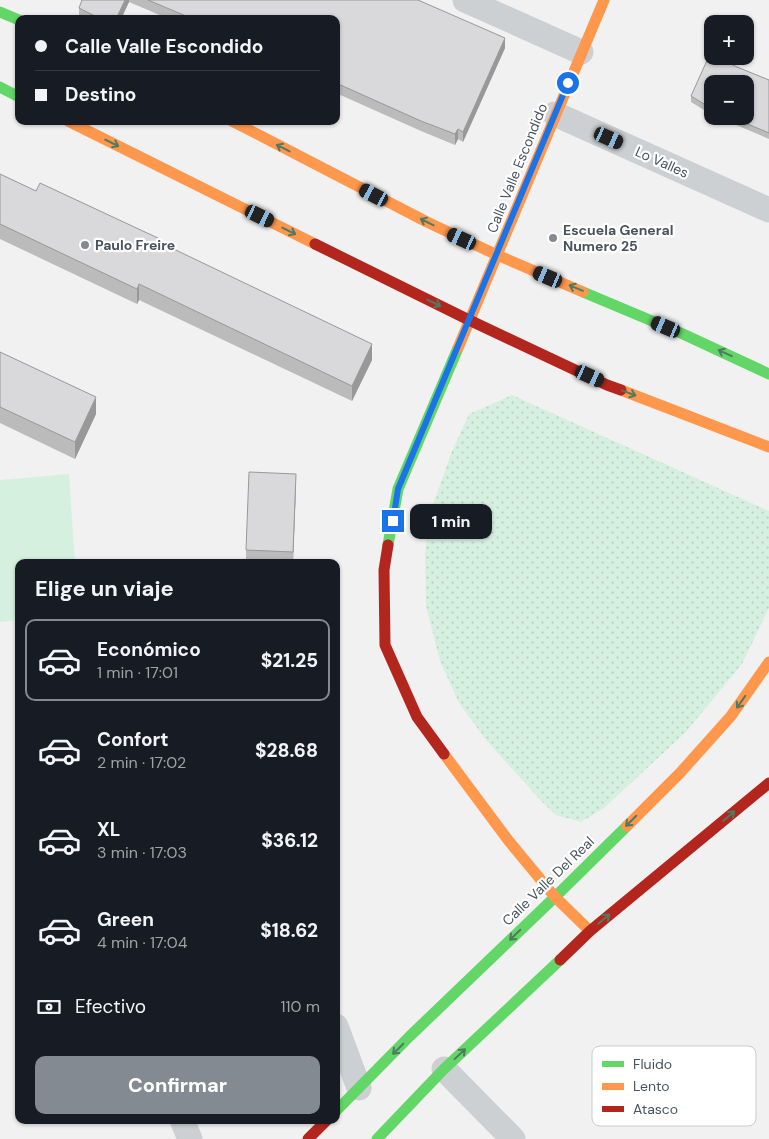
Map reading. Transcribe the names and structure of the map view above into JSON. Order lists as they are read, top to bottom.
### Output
{
  "streets": {
    "street": ["Lo Valles", "Calle Valle Escondido", "Calle Valle Del Real"]
  },
  "crossings": [
    ["Lo Valles", "Calle Valle Escondido"],
    ["Calle Valle Escondido", "Calle Valle Del Real"]
  ],
  "places": ["Escuela General Numero 25", "Paulo Freire"],
  "legend": ["Fluido", "Lento", "Atasco"],
  "page": {
    "map_buttons": ["+", "−"],
    "banner": ["Calle Valle Escondido", "Destino"],
    "bubble": "1 min",
    "heading": "Elige un viaje",
    "list": [
      {
        "name": "Económico",
        "note": "1 min · 17:01",
        "value": "$21.25"
      },
      {
        "name": "Confort",
        "note": "2 min · 17:02",
        "value": "$28.68"
      },
      {
        "name": "XL",
        "note": "3 min · 17:03",
        "value": "$36.12"
      },
      {
        "name": "Green",
        "note": "4 min · 17:04",
        "value": "$18.62"
      }
    ],
    "pay": ["Efectivo", "110 m"],
    "buttons": "Confirmar"
  }
}
